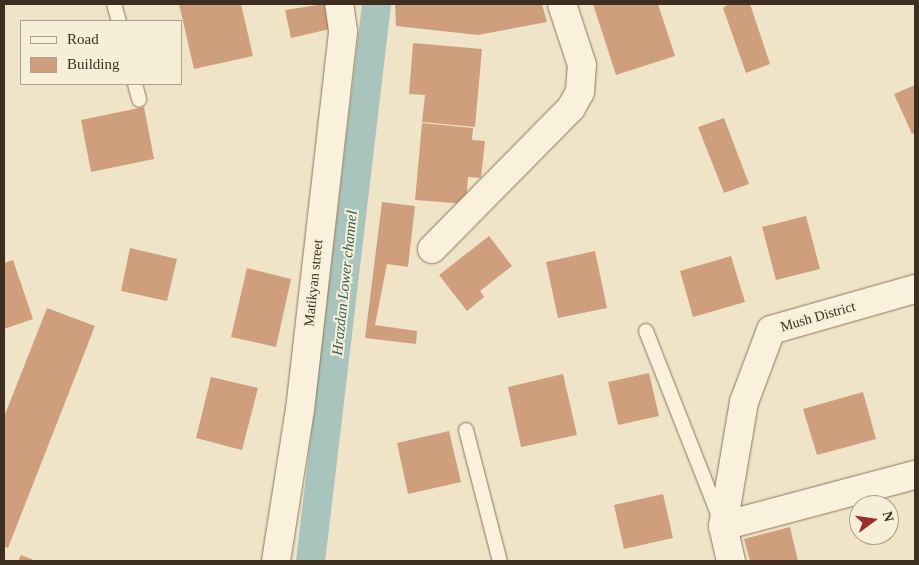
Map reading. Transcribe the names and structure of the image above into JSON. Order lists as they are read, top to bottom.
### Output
{
  "streets": {
    "street": ["Matikyan street", "Mush District"]
  },
  "water": ["Hrazdan Lower channel"],
  "legend": ["Road", "Building"],
  "north": "right"
}
